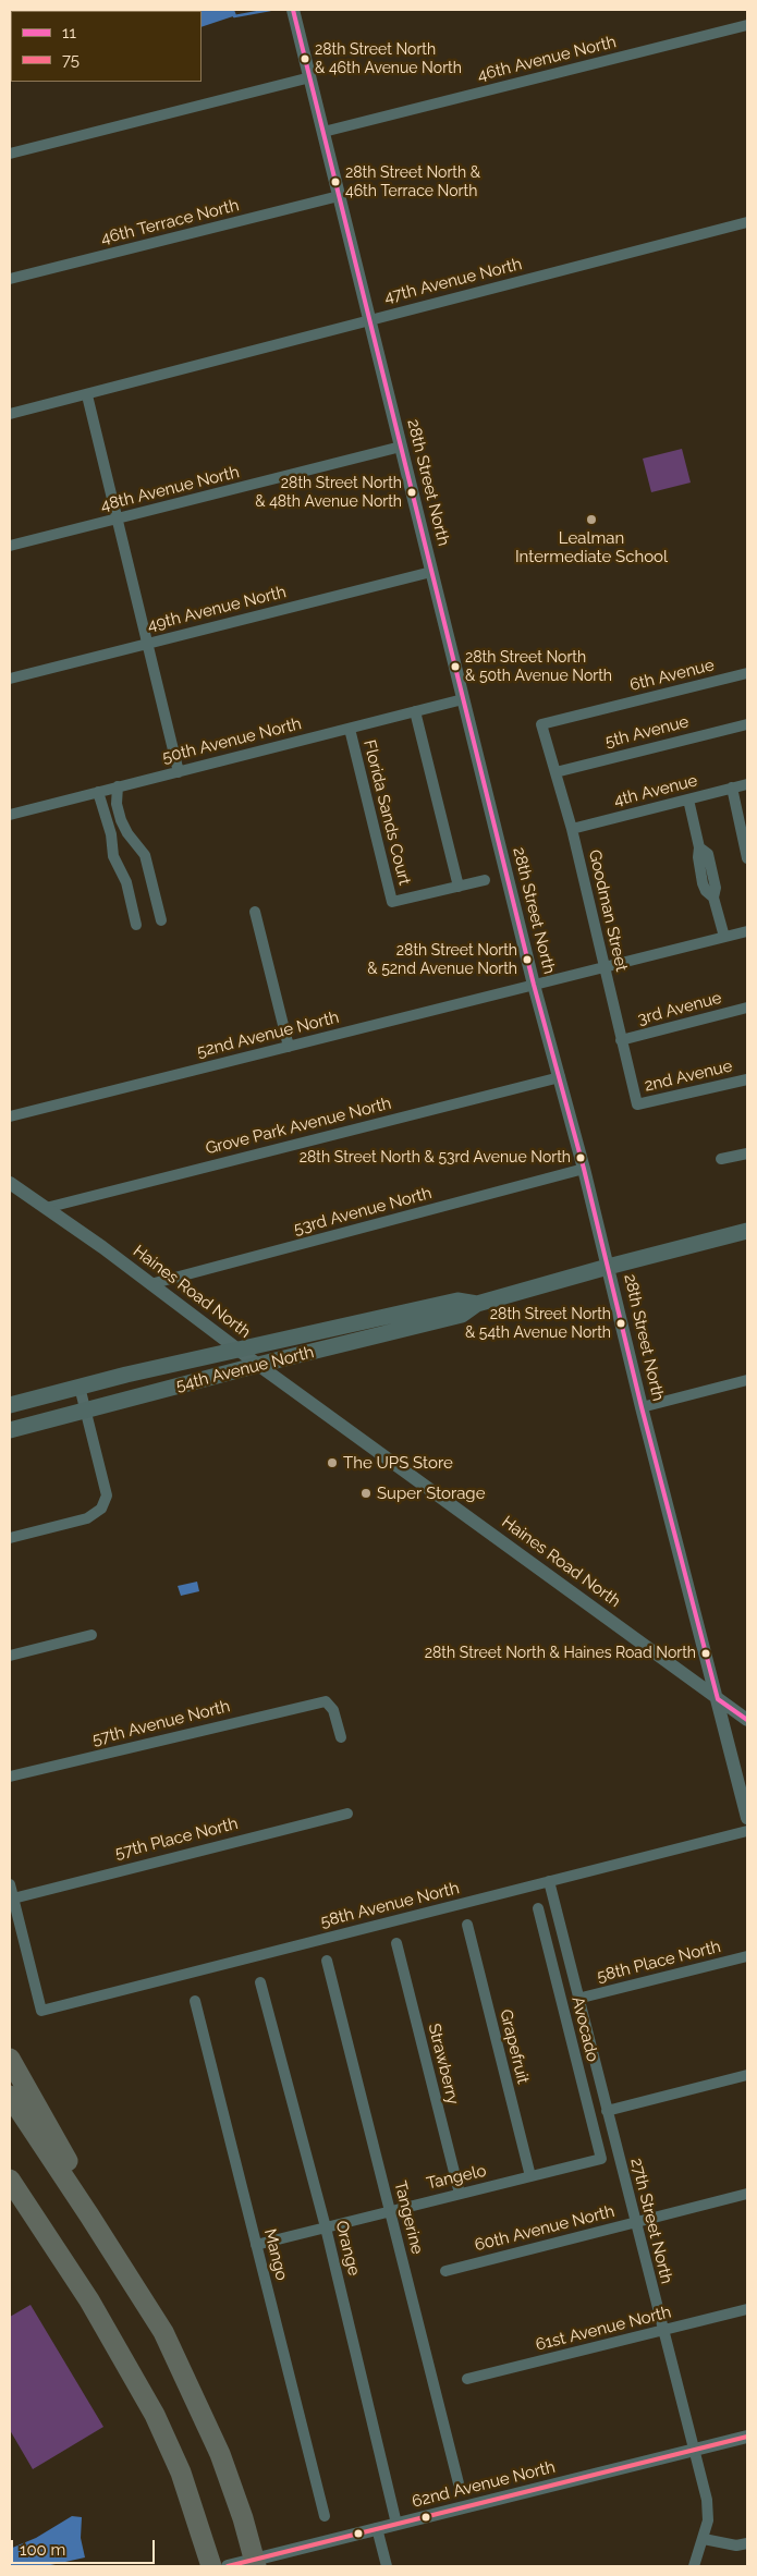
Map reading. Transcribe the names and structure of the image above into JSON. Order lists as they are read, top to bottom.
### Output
{
  "streets": {
    "main road": ["54th Avenue North"],
    "street": [
      "46th Avenue North",
      "46th Terrace North",
      "47th Avenue North",
      "28th Street North",
      "48th Avenue North",
      "49th Avenue North",
      "6th Avenue",
      "5th Avenue",
      "50th Avenue North",
      "4th Avenue",
      "Florida Sands Court",
      "Goodman Street",
      "3rd Avenue",
      "52nd Avenue North",
      "2nd Avenue",
      "Grove Park Avenue North",
      "53rd Avenue North",
      "Haines Road North",
      "57th Avenue North",
      "57th Place North",
      "58th Avenue North",
      "58th Place North",
      "Avocado",
      "Grapefruit",
      "Strawberry",
      "Tangelo",
      "Tangerine",
      "27th Street North",
      "60th Avenue North",
      "Orange",
      "Mango",
      "61st Avenue North",
      "62nd Avenue North"
    ]
  },
  "crossings": [
    ["46th Avenue North", "28th Street North"],
    ["46th Terrace North", "28th Street North"],
    ["47th Avenue North", "28th Street North"],
    ["28th Street North", "48th Avenue North"],
    ["28th Street North", "49th Avenue North"],
    ["28th Street North", "50th Avenue North"],
    ["28th Street North", "52nd Avenue North"],
    ["28th Street North", "Grove Park Avenue North"],
    ["28th Street North", "53rd Avenue North"],
    ["28th Street North", "Haines Road North"],
    ["28th Street North", "54th Avenue North"],
    ["6th Avenue", "Goodman Street"],
    ["5th Avenue", "Goodman Street"],
    ["50th Avenue North", "Florida Sands Court"],
    ["4th Avenue", "Goodman Street"],
    ["Goodman Street", "3rd Avenue"],
    ["Goodman Street", "52nd Avenue North"],
    ["Goodman Street", "2nd Avenue"],
    ["Grove Park Avenue North", "Haines Road North"],
    ["53rd Avenue North", "Haines Road North"],
    ["Haines Road North", "54th Avenue North"],
    ["57th Place North", "58th Avenue North"],
    ["58th Avenue North", "27th Street North"],
    ["58th Place North", "27th Street North"],
    ["Avocado", "Tangelo"],
    ["Grapefruit", "Tangelo"],
    ["Strawberry", "Tangelo"],
    ["Tangelo", "Tangerine"],
    ["Tangelo", "Orange"],
    ["Tangelo", "Mango"],
    ["27th Street North", "60th Avenue North"],
    ["27th Street North", "61st Avenue North"],
    ["27th Street North", "62nd Avenue North"],
    ["Orange", "62nd Avenue North"]
  ],
  "places": [
    "28th Street North & 46th Avenue North",
    "28th Street North & 46th Terrace North",
    "28th Street North & 48th Avenue North",
    "Lealman Intermediate School",
    "28th Street North & 50th Avenue North",
    "28th Street North & 52nd Avenue North",
    "28th Street North & 53rd Avenue North",
    "28th Street North & 54th Avenue North",
    "The UPS Store",
    "Super Storage",
    "28th Street North & Haines Road North"
  ],
  "lines": ["transit line 11", "transit line 75"],
  "legend": ["11", "75"],
  "scale_bar": "100 m"
}
